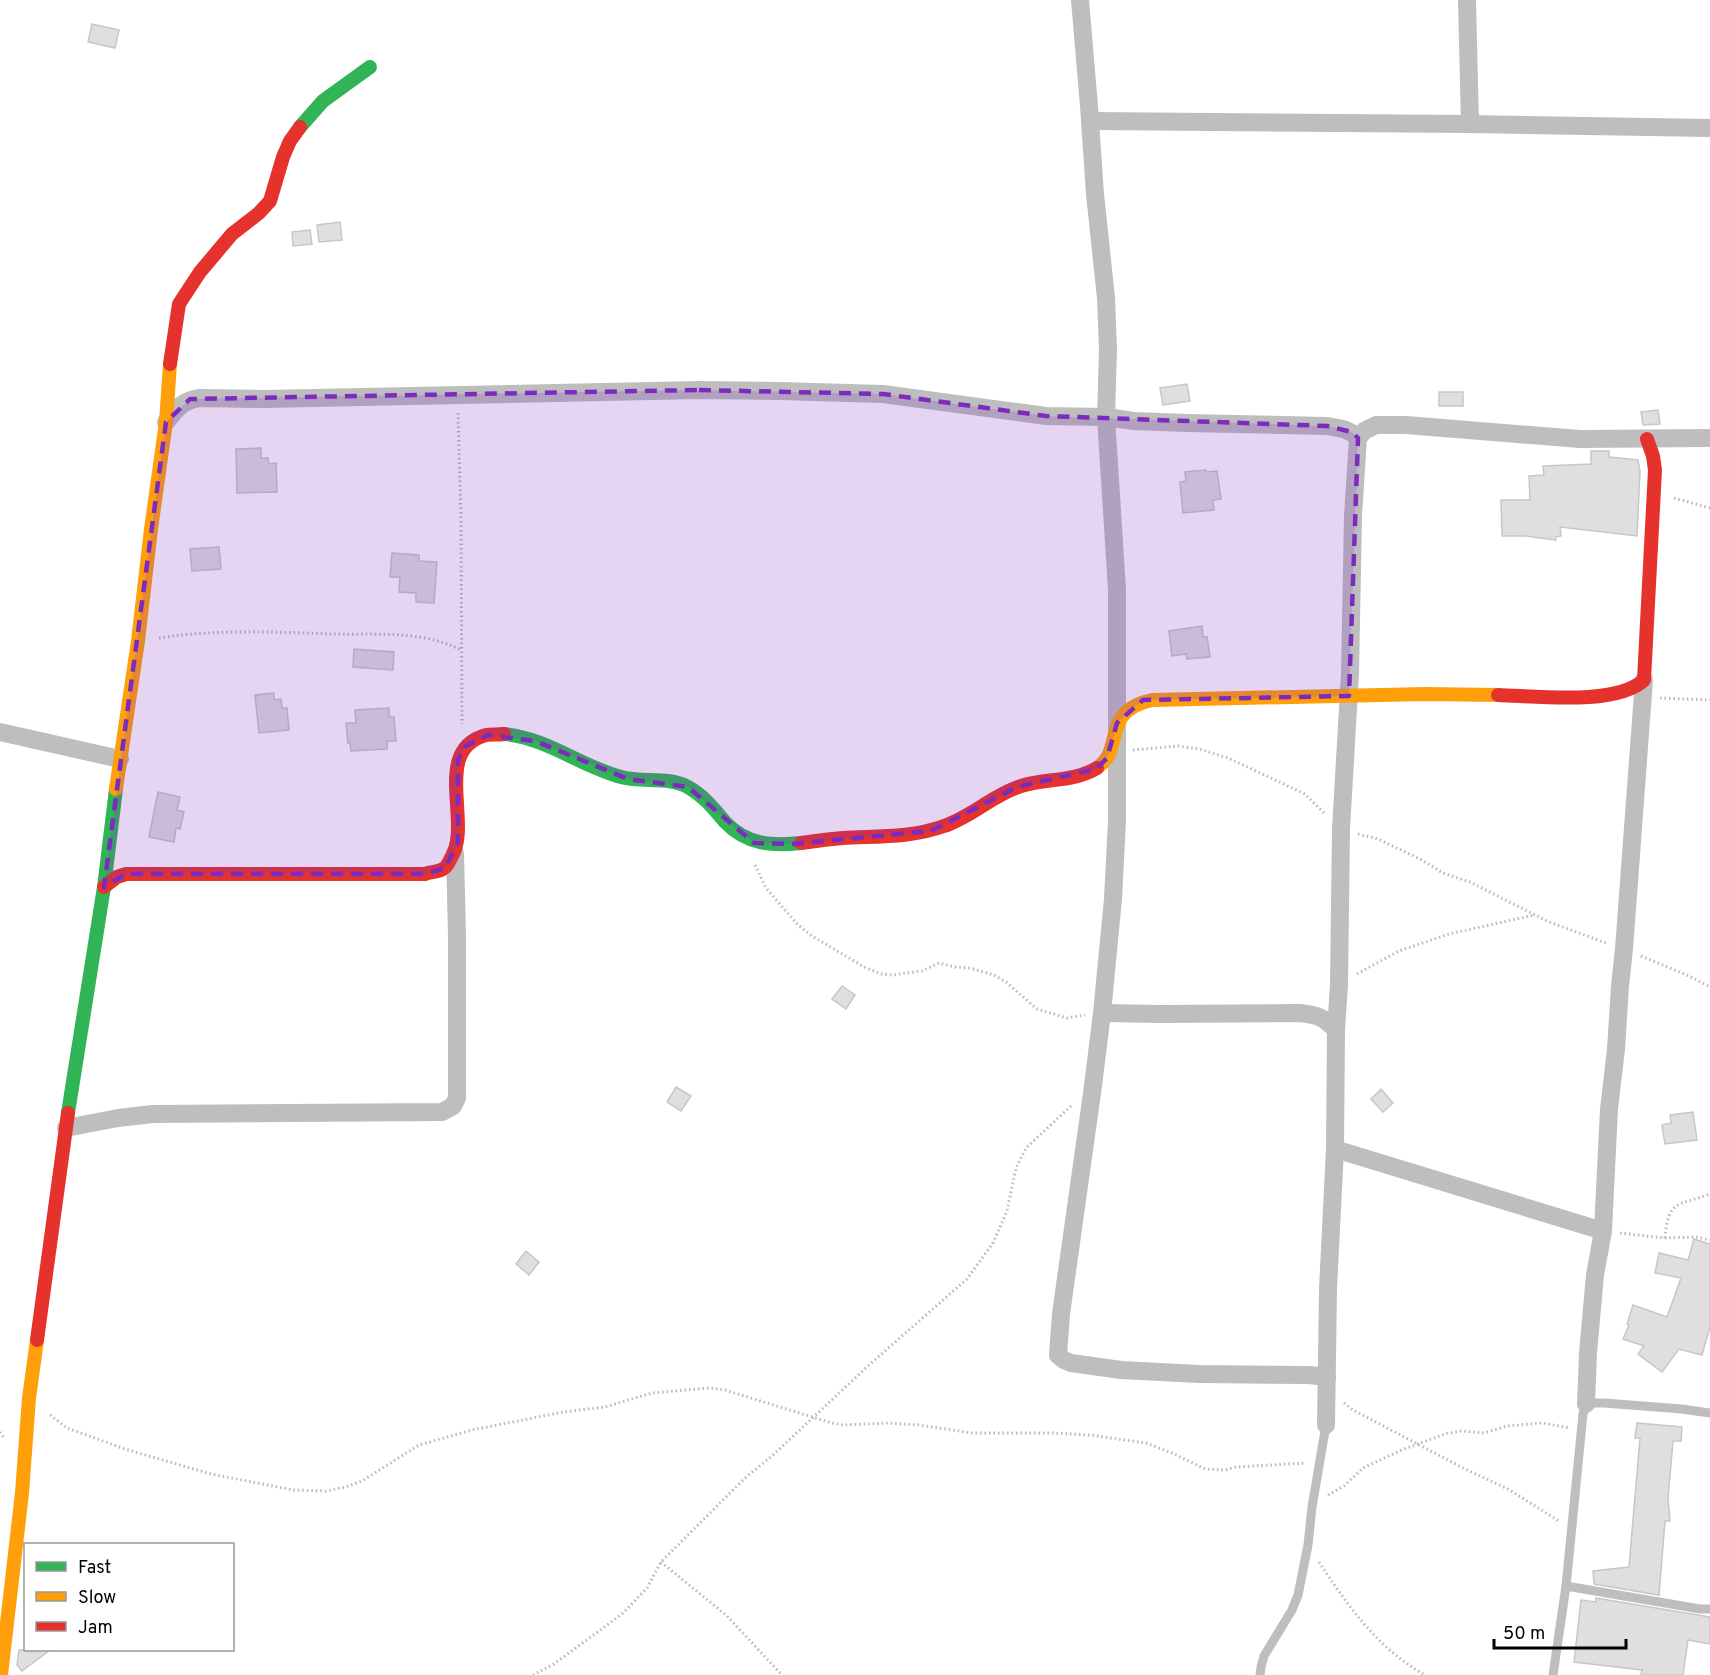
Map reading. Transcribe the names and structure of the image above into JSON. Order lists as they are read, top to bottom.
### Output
{
  "legend": ["Fast", "Slow", "Jam"],
  "scale_bar": "50 m"
}
